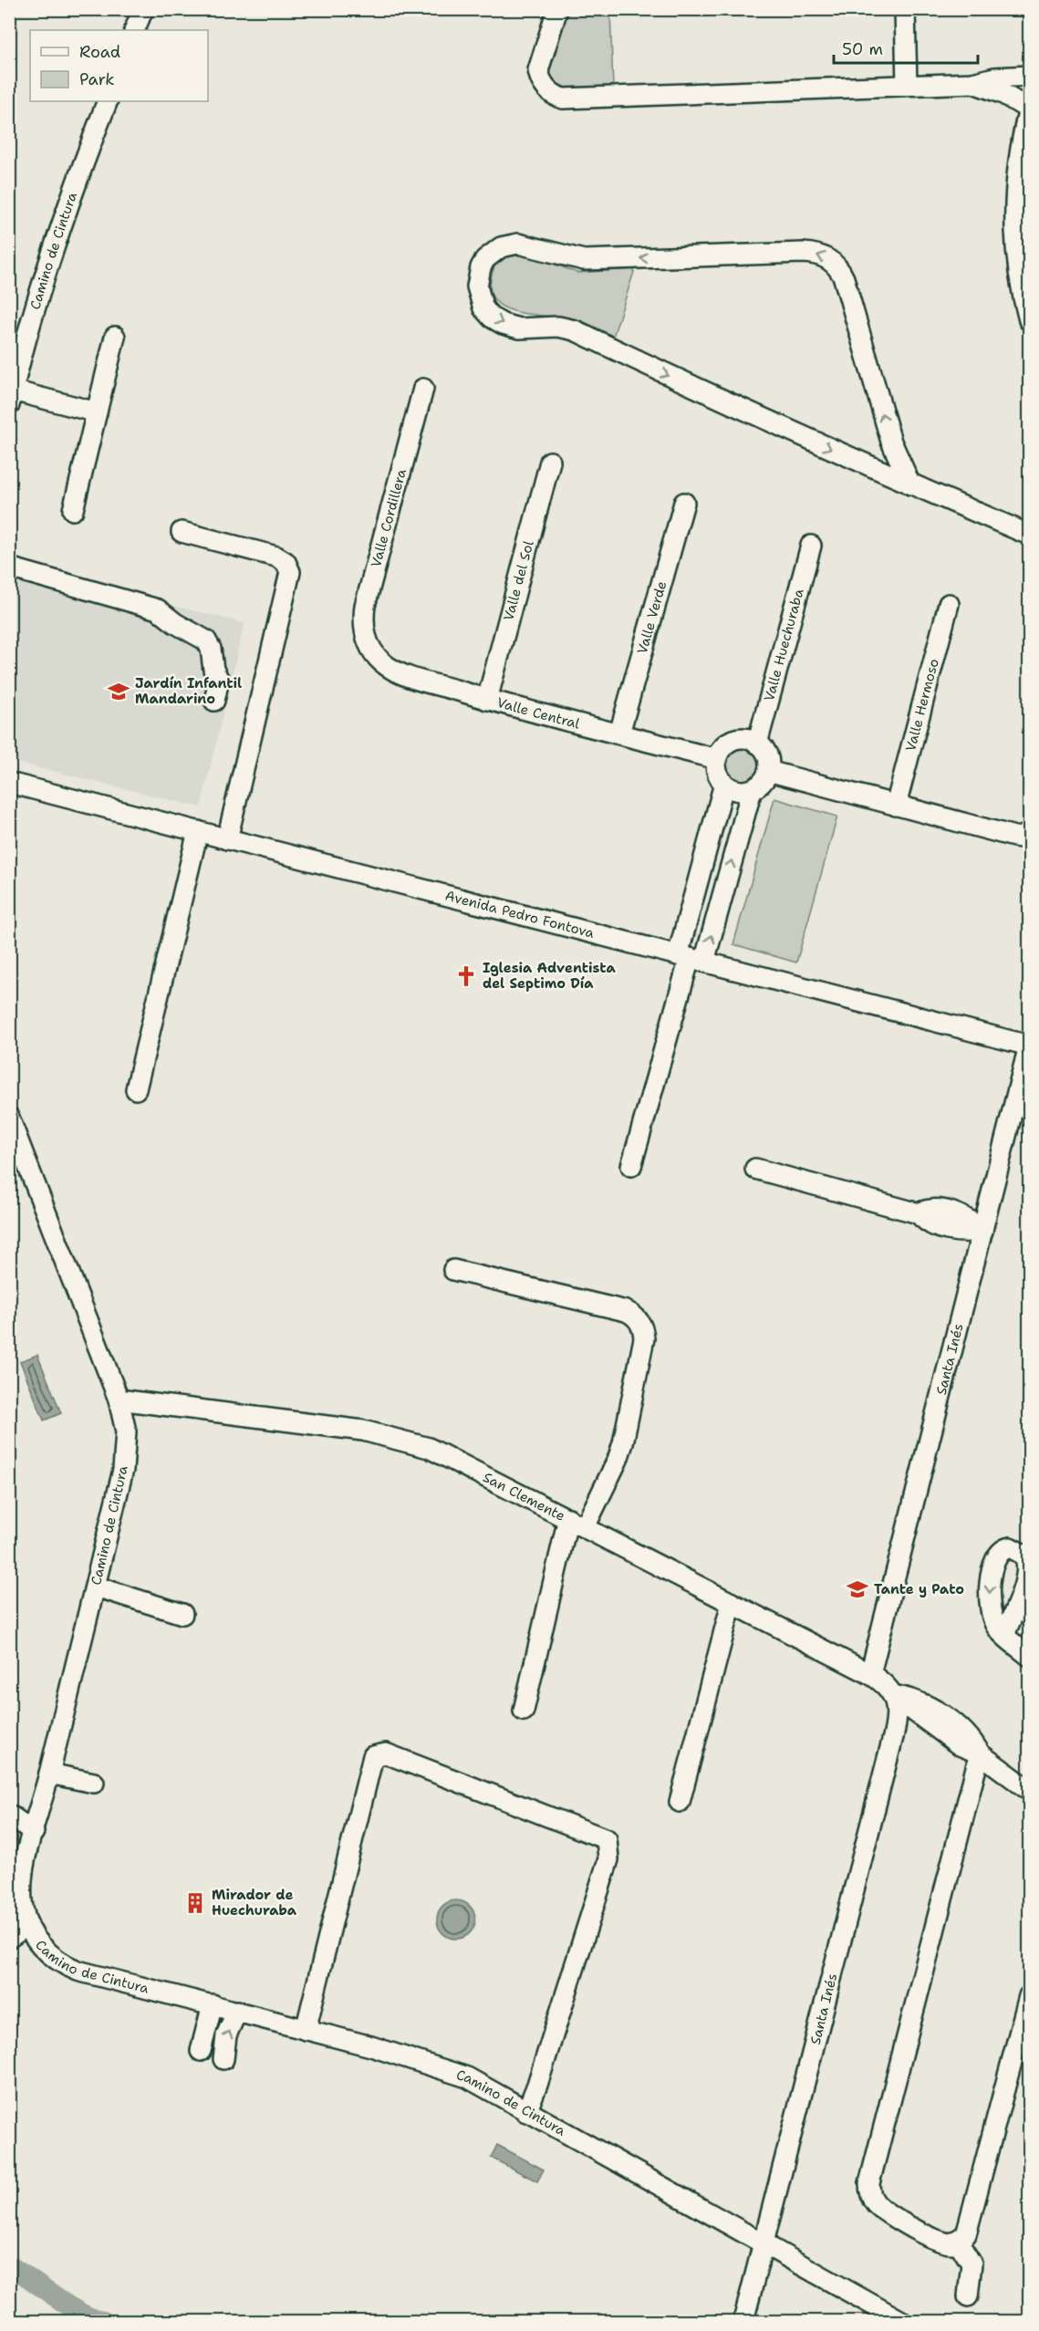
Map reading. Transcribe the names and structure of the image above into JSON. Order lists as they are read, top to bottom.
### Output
{
  "streets": {
    "street": [
      "Camino de Cintura",
      "Valle Cordillera",
      "Valle del Sol",
      "Valle Verde",
      "Valle Huechuraba",
      "Valle Hermoso",
      "Valle Central",
      "Avenida Pedro Fontova",
      "Santa Inés",
      "San Clemente"
    ]
  },
  "crossings": [
    ["Camino de Cintura", "Santa Inés"],
    ["Camino de Cintura", "San Clemente"],
    ["Valle Cordillera", "Valle Central"],
    ["Valle del Sol", "Valle Central"],
    ["Valle Verde", "Valle Central"],
    ["Valle Huechuraba", "Valle Central"],
    ["Avenida Pedro Fontova", "Santa Inés"],
    ["Santa Inés", "San Clemente"]
  ],
  "places": {
    "school or university": ["Jardín Infantil Mandarino", "Tante y Pato"],
    "church": ["Iglesia Adventista del Septimo Día"],
    "building": ["Mirador de Huechuraba"]
  },
  "legend": ["Road", "Park"],
  "scale_bar": "50 m"
}
